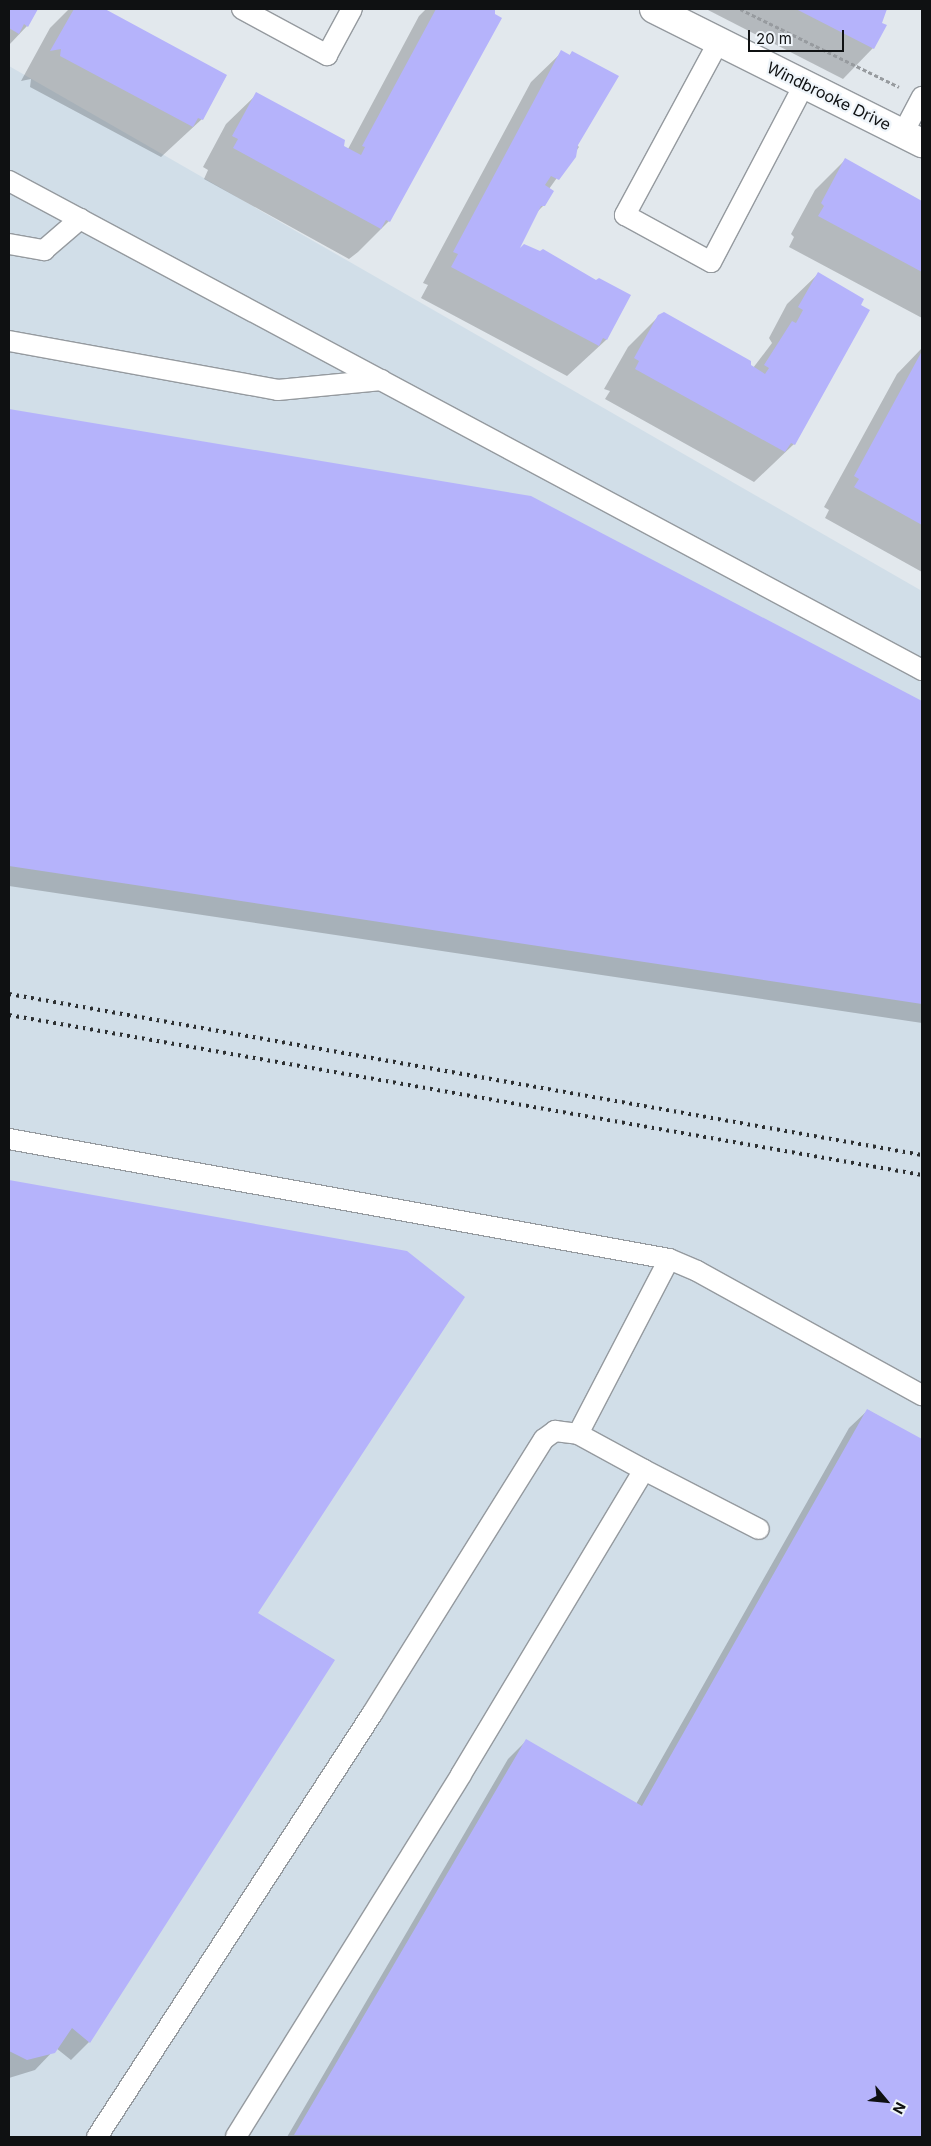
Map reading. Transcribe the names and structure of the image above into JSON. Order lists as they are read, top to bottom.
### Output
{
  "streets": {
    "street": ["Windbrooke Drive"]
  },
  "scale_bar": "20 m",
  "north": "bottom right"
}
